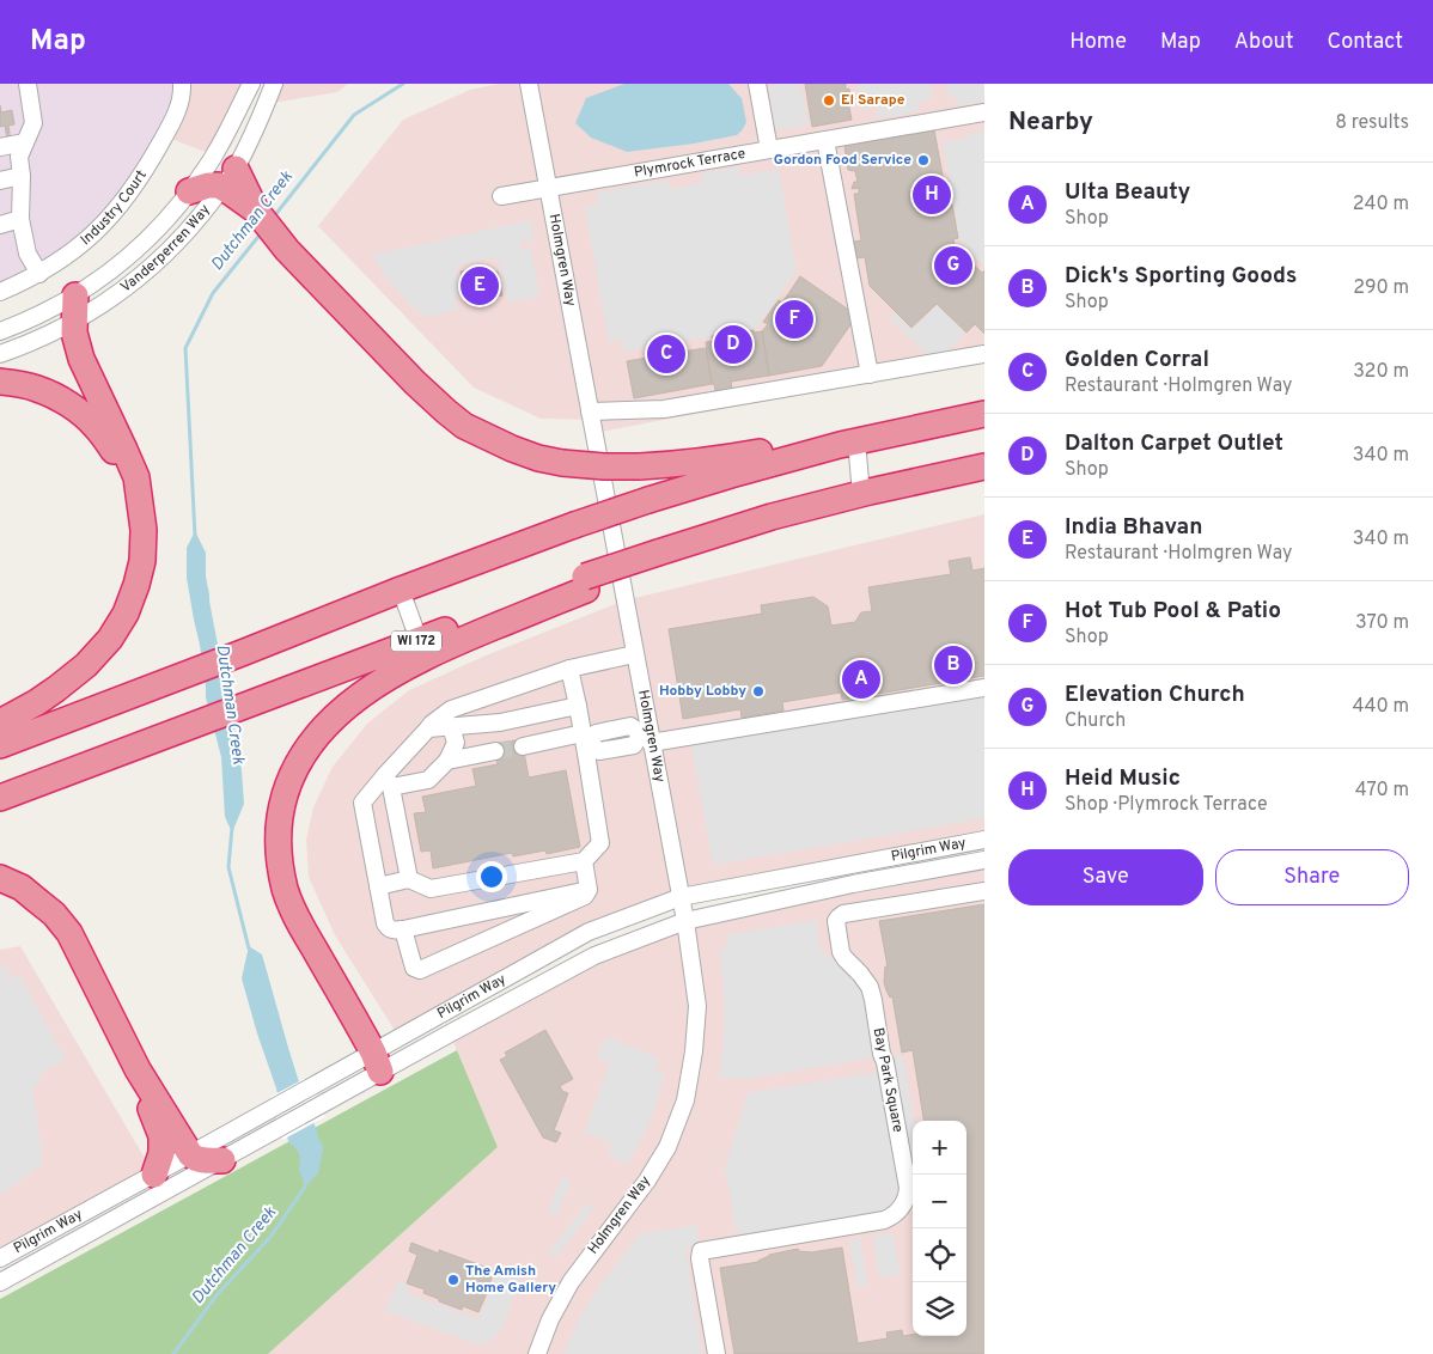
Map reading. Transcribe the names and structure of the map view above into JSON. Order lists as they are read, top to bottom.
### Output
{
  "streets": {
    "highway": ["WI 172"],
    "street": [
      "Plymrock Terrace",
      "Industry Court",
      "Vanderperren Way",
      "Holmgren Way",
      "Pilgrim Way",
      "Bay Park Square"
    ]
  },
  "crossings": [
    ["Plymrock Terrace", "Holmgren Way"],
    ["Holmgren Way", "Pilgrim Way"]
  ],
  "water": ["Dutchman Creek"],
  "places": [
    "El Sarape",
    "Gordon Food Service",
    "Hobby Lobby",
    "The Amish Home Gallery"
  ],
  "page": {
    "header": "Map",
    "nav": [
      "Home",
      "Map",
      "About",
      "Contact"
    ],
    "heading": ["Nearby", "8 results"],
    "list": [
      {
        "mark": "A",
        "name": "Ulta Beauty",
        "note": "Shop",
        "value": "240 m"
      },
      {
        "mark": "B",
        "name": "Dick's Sporting Goods",
        "note": "Shop",
        "value": "290 m"
      },
      {
        "mark": "C",
        "name": "Golden Corral",
        "note": "Restaurant · Holmgren Way",
        "value": "320 m"
      },
      {
        "mark": "D",
        "name": "Dalton Carpet Outlet",
        "note": "Shop",
        "value": "340 m"
      },
      {
        "mark": "E",
        "name": "India Bhavan",
        "note": "Restaurant · Holmgren Way",
        "value": "340 m"
      },
      {
        "mark": "F",
        "name": "Hot Tub Pool & Patio",
        "note": "Shop",
        "value": "370 m"
      },
      {
        "mark": "G",
        "name": "Elevation Church",
        "note": "Church",
        "value": "440 m"
      },
      {
        "mark": "H",
        "name": "Heid Music",
        "note": "Shop · Plymrock Terrace",
        "value": "470 m"
      }
    ],
    "pins": [
      "H",
      "G",
      "E",
      "F",
      "D",
      "C",
      "B",
      "A"
    ],
    "buttons": ["Save", "Share"],
    "map_buttons": ["+", "−"]
  }
}
